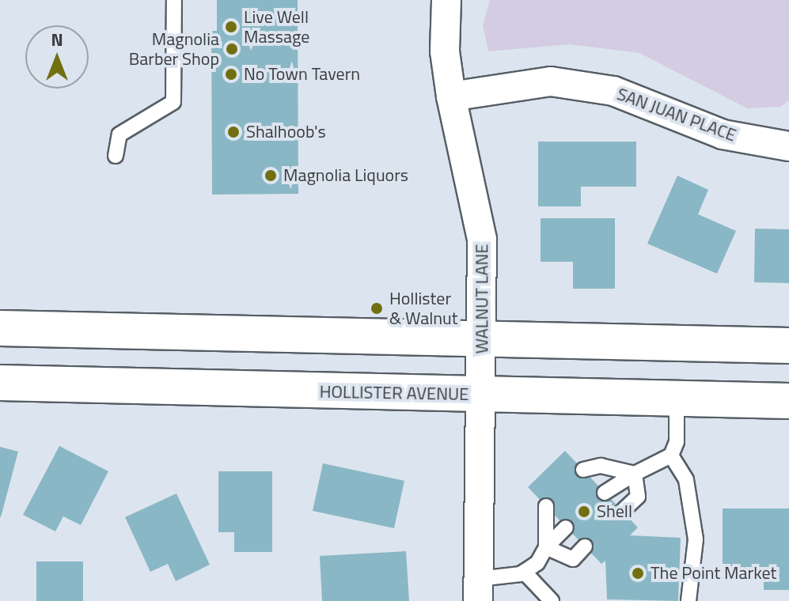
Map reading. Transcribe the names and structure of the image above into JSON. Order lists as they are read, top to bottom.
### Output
{
  "streets": {
    "main road": ["HOLLISTER AVENUE"],
    "street": ["SAN JUAN PLACE", "WALNUT LANE"]
  },
  "crossings": [
    ["SAN JUAN PLACE", "WALNUT LANE"],
    ["WALNUT LANE", "HOLLISTER AVENUE"]
  ],
  "places": [
    "Live Well Massage",
    "Magnolia Barber Shop",
    "No Town Tavern",
    "Shalhoob's",
    "Magnolia Liquors",
    "Hollister & Walnut",
    "Shell",
    "The Point Market"
  ],
  "north": "top"
}
